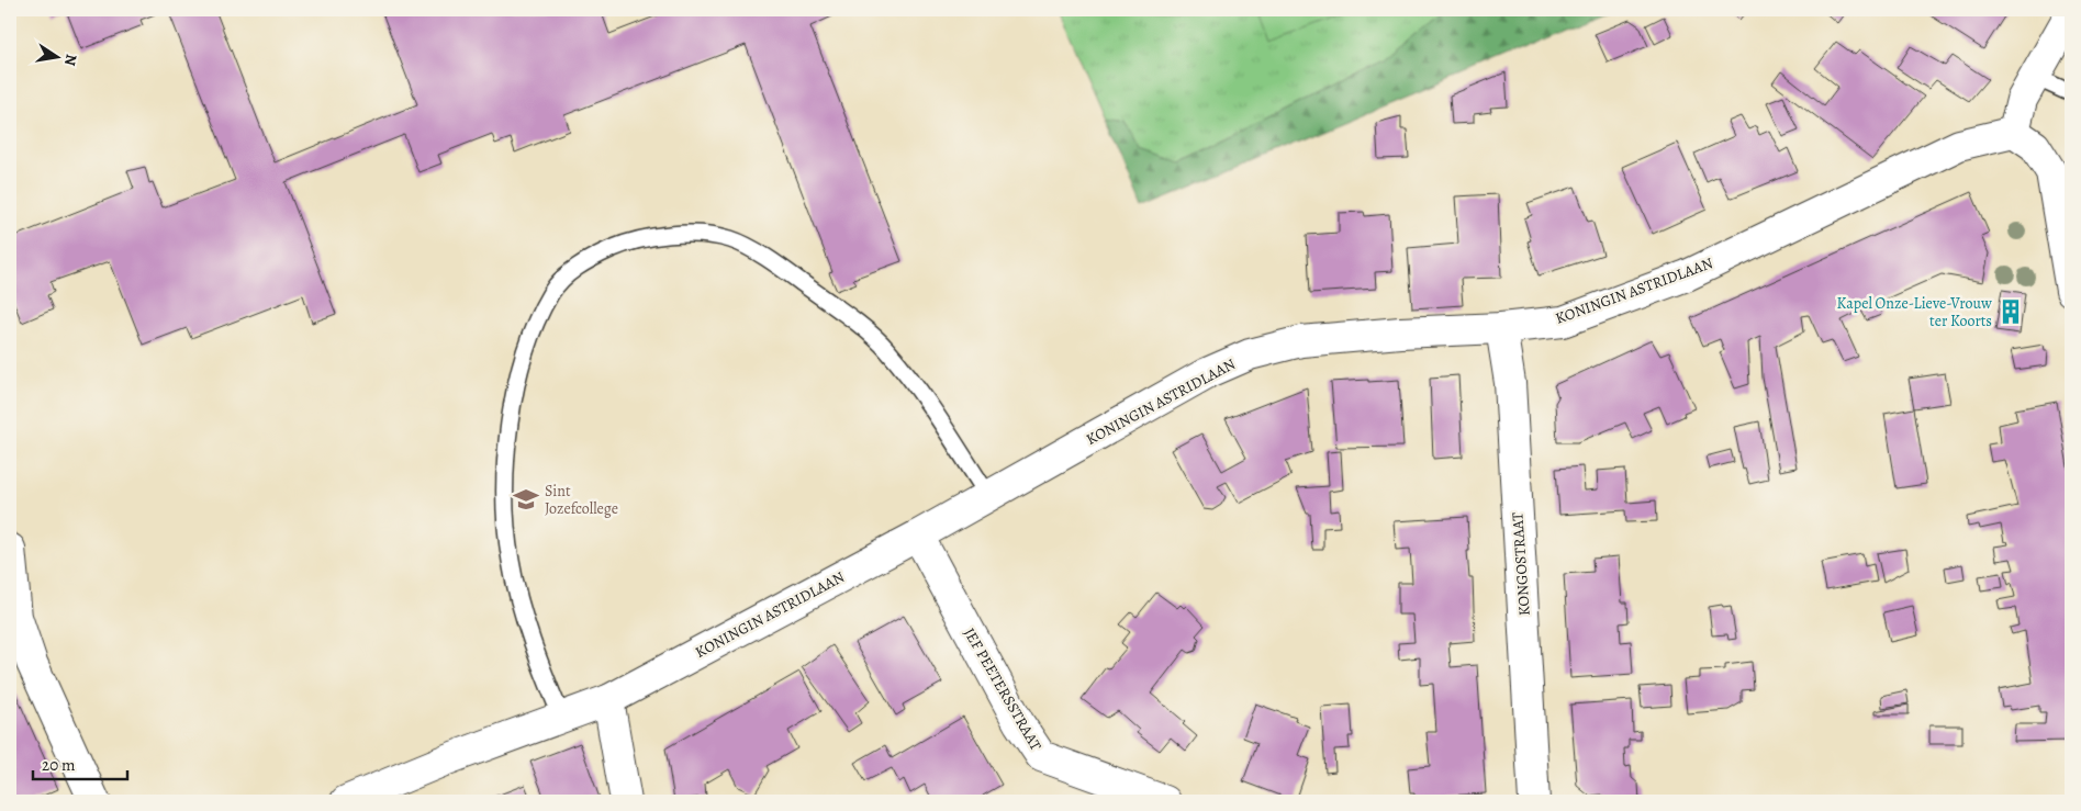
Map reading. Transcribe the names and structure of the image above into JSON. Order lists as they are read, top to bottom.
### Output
{
  "streets": {
    "street": ["KONINGIN ASTRIDLAAN", "KONGOSTRAAT", "JEF PEETERSSTRAAT"]
  },
  "crossings": [
    ["KONINGIN ASTRIDLAAN", "KONGOSTRAAT"],
    ["KONINGIN ASTRIDLAAN", "JEF PEETERSSTRAAT"]
  ],
  "places": {
    "building": ["Kapel Onze-Lieve-Vrouw ter Koorts"],
    "school or university": ["Sint Jozefcollege"]
  },
  "scale_bar": "20 m",
  "north": "right"
}
